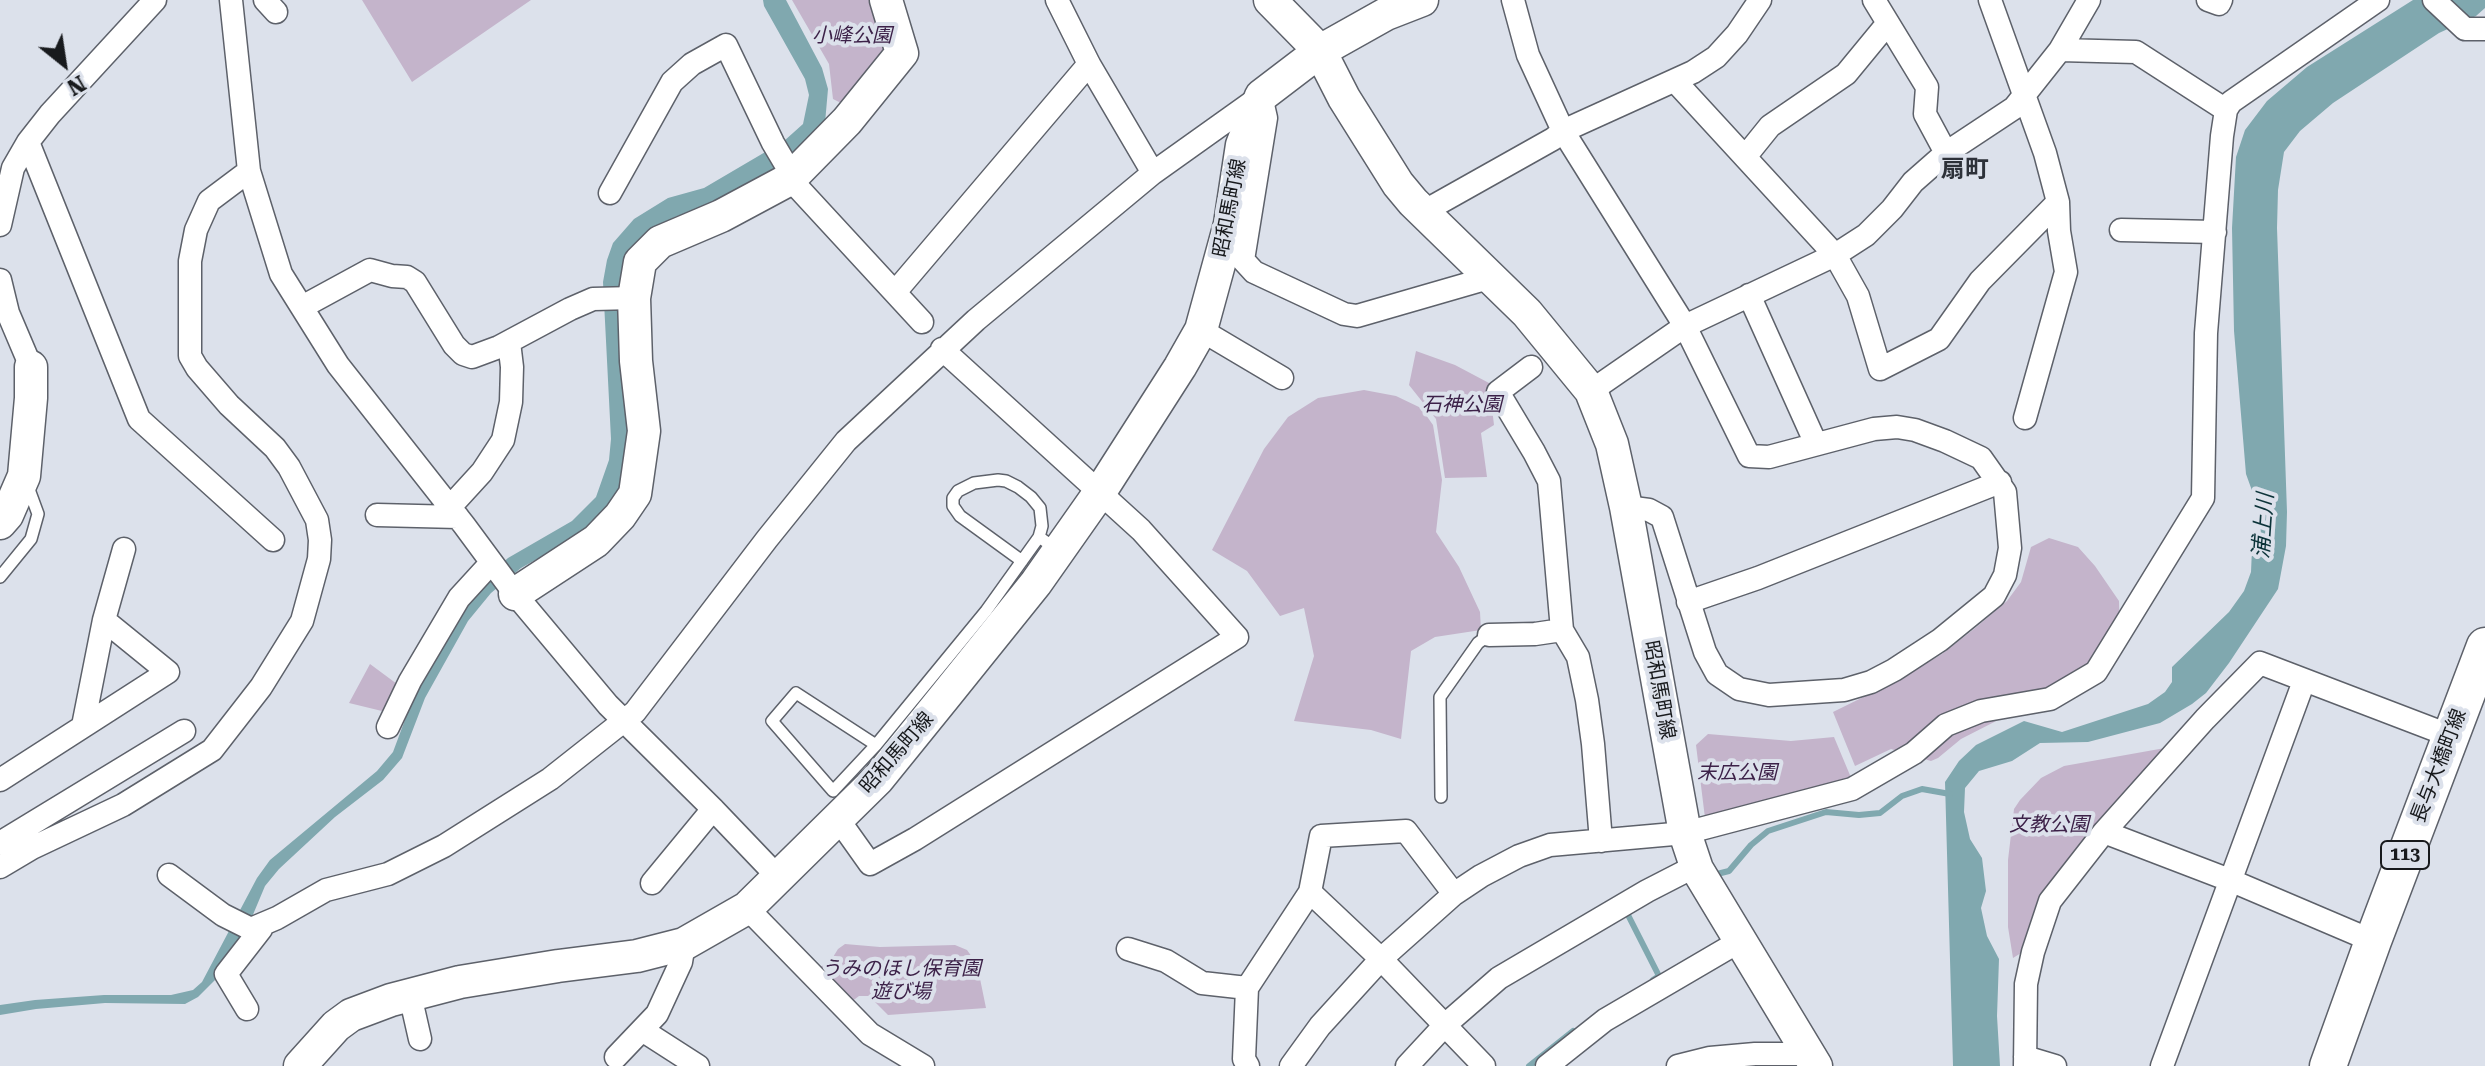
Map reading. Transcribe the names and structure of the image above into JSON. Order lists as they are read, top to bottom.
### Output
{
  "streets": {
    "main road": ["昭和馬町線", "長与大橋町線", "113"]
  },
  "districts": ["扇町"],
  "water": ["浦上川"],
  "parks": [
    "小峰公園",
    "石神公園",
    "末広公園",
    "文教公園",
    "うみのほし保育園 遊び場"
  ],
  "north": "bottom right"
}
